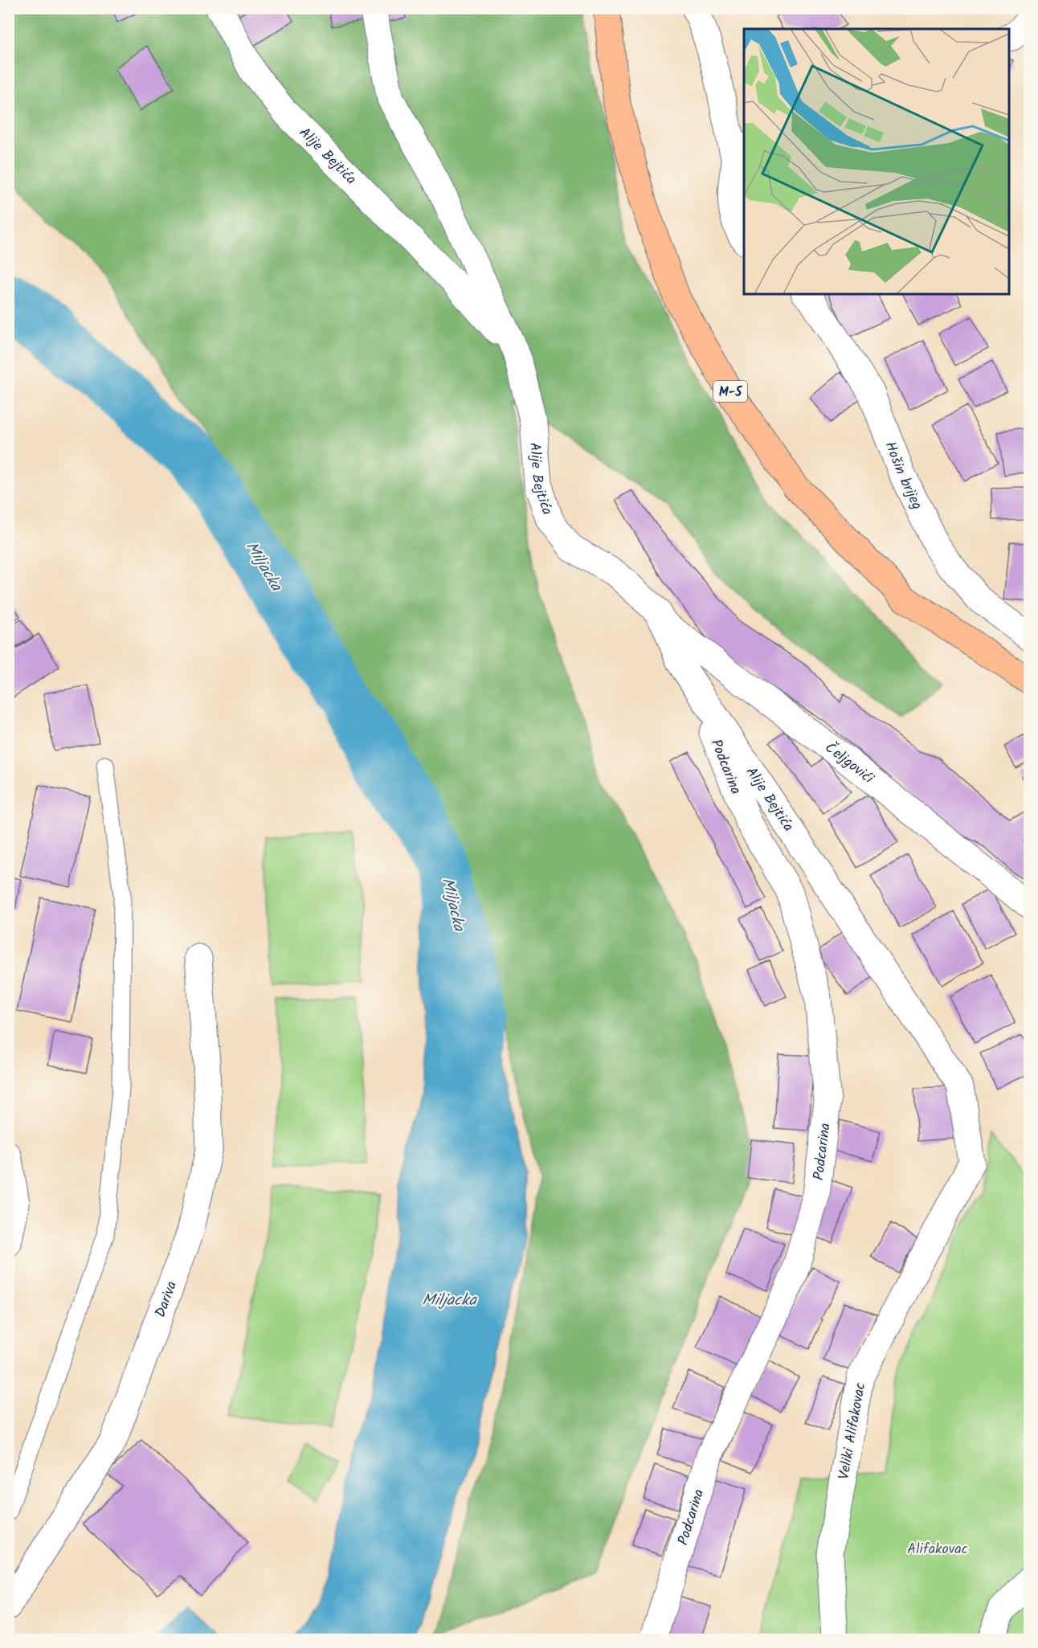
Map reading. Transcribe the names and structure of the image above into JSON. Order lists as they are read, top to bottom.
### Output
{
  "streets": {
    "main road": ["M-5"],
    "street": [
      "Alije Bejtića",
      "Hošin brijeg",
      "Čeljgovići",
      "Podcarina",
      "Dariva",
      "Veliki Alifakovac"
    ]
  },
  "crossings": [
    ["Alije Bejtića", "Čeljgovići"],
    ["Alije Bejtića", "Podcarina"],
    ["Alije Bejtića", "Veliki Alifakovac"]
  ],
  "water": ["Miljacka"],
  "parks": ["Alifakovac"]
}
